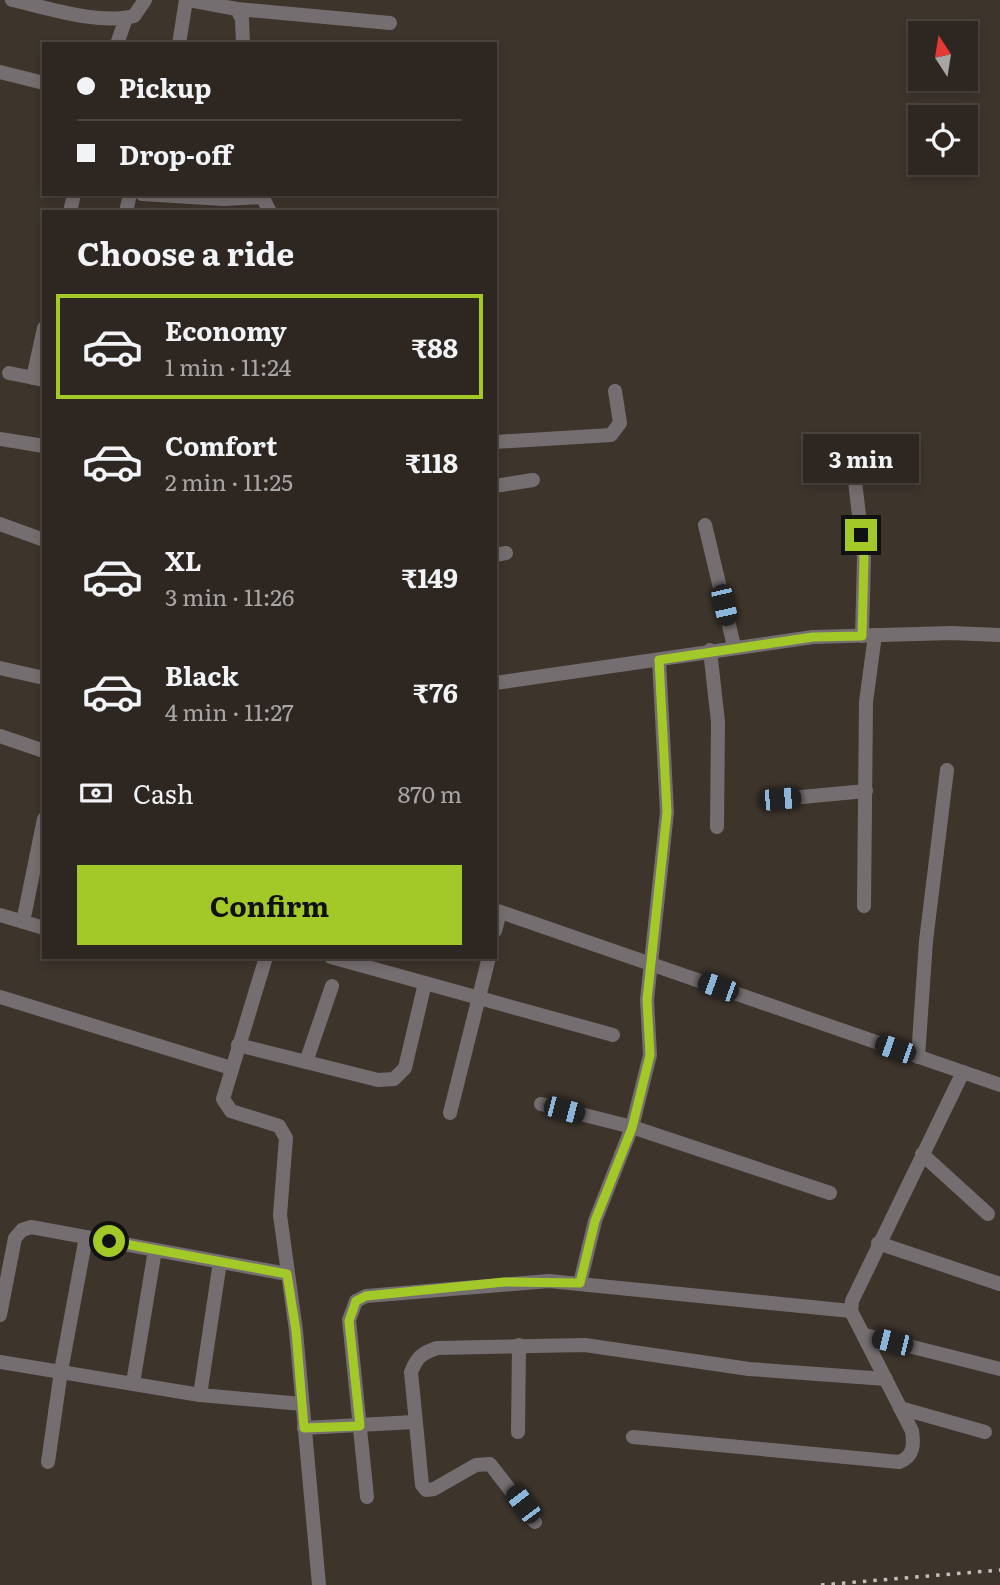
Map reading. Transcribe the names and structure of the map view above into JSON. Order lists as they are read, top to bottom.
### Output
{
  "north": "top",
  "page": {
    "banner": ["Pickup", "Drop-off"],
    "heading": "Choose a ride",
    "list": [
      {
        "name": "Economy",
        "note": "1 min · 11:24",
        "value": "₹88"
      },
      {
        "name": "Comfort",
        "note": "2 min · 11:25",
        "value": "₹118"
      },
      {
        "name": "XL",
        "note": "3 min · 11:26",
        "value": "₹149"
      },
      {
        "name": "Black",
        "note": "4 min · 11:27",
        "value": "₹76"
      }
    ],
    "bubble": "3 min",
    "pay": ["Cash", "870 m"],
    "buttons": "Confirm"
  }
}
